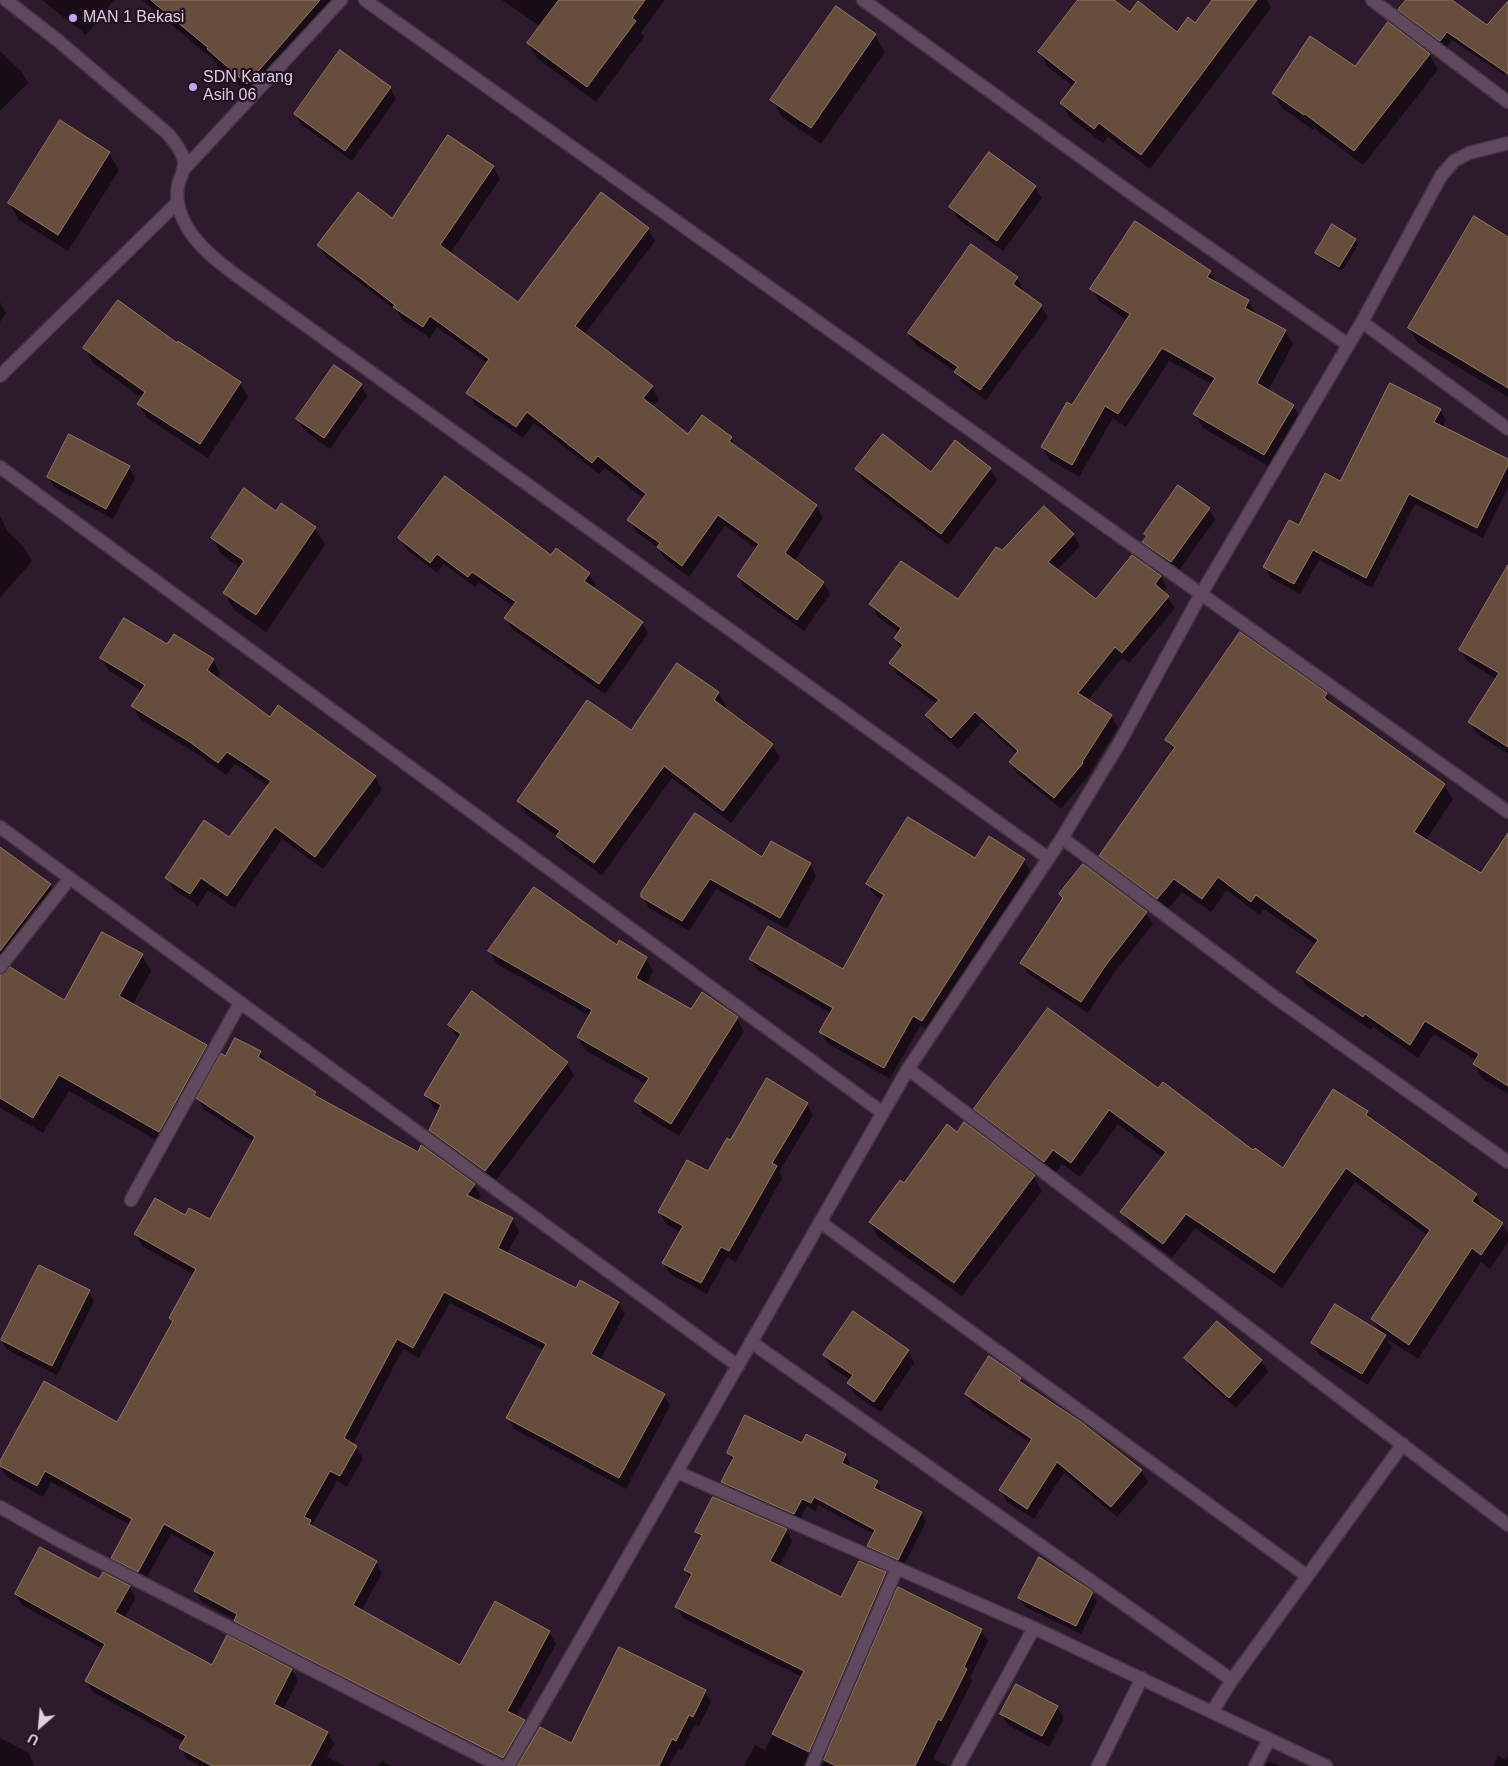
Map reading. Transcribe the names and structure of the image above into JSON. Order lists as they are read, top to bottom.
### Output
{
  "places": ["MAN 1 Bekasi", "SDN Karang Asih 06"],
  "north": "bottom left"
}
